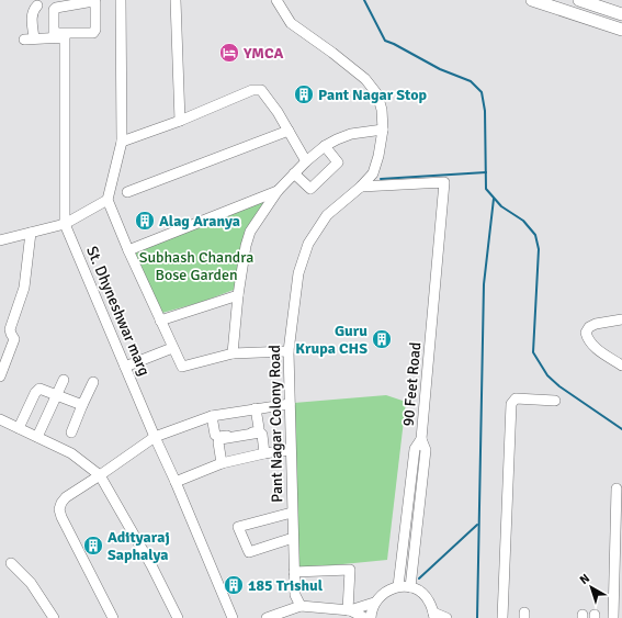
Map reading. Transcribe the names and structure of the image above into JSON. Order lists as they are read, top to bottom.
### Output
{
  "streets": {
    "street": ["St. Dhyneshwar marg", "90 Feet Road", "Pant Nagar Colony Road"]
  },
  "crossings": [
    ["90 Feet Road", "Pant Nagar Colony Road"]
  ],
  "parks": ["Subhash Chandra Bose Garden"],
  "places": {
    "hotel": ["YMCA"],
    "building": [
      "Pant Nagar Stop",
      "Alag Aranya",
      "Guru Krupa CHS",
      "Adityaraj Saphalya",
      "185 Trishul"
    ]
  },
  "north": "top left"
}
